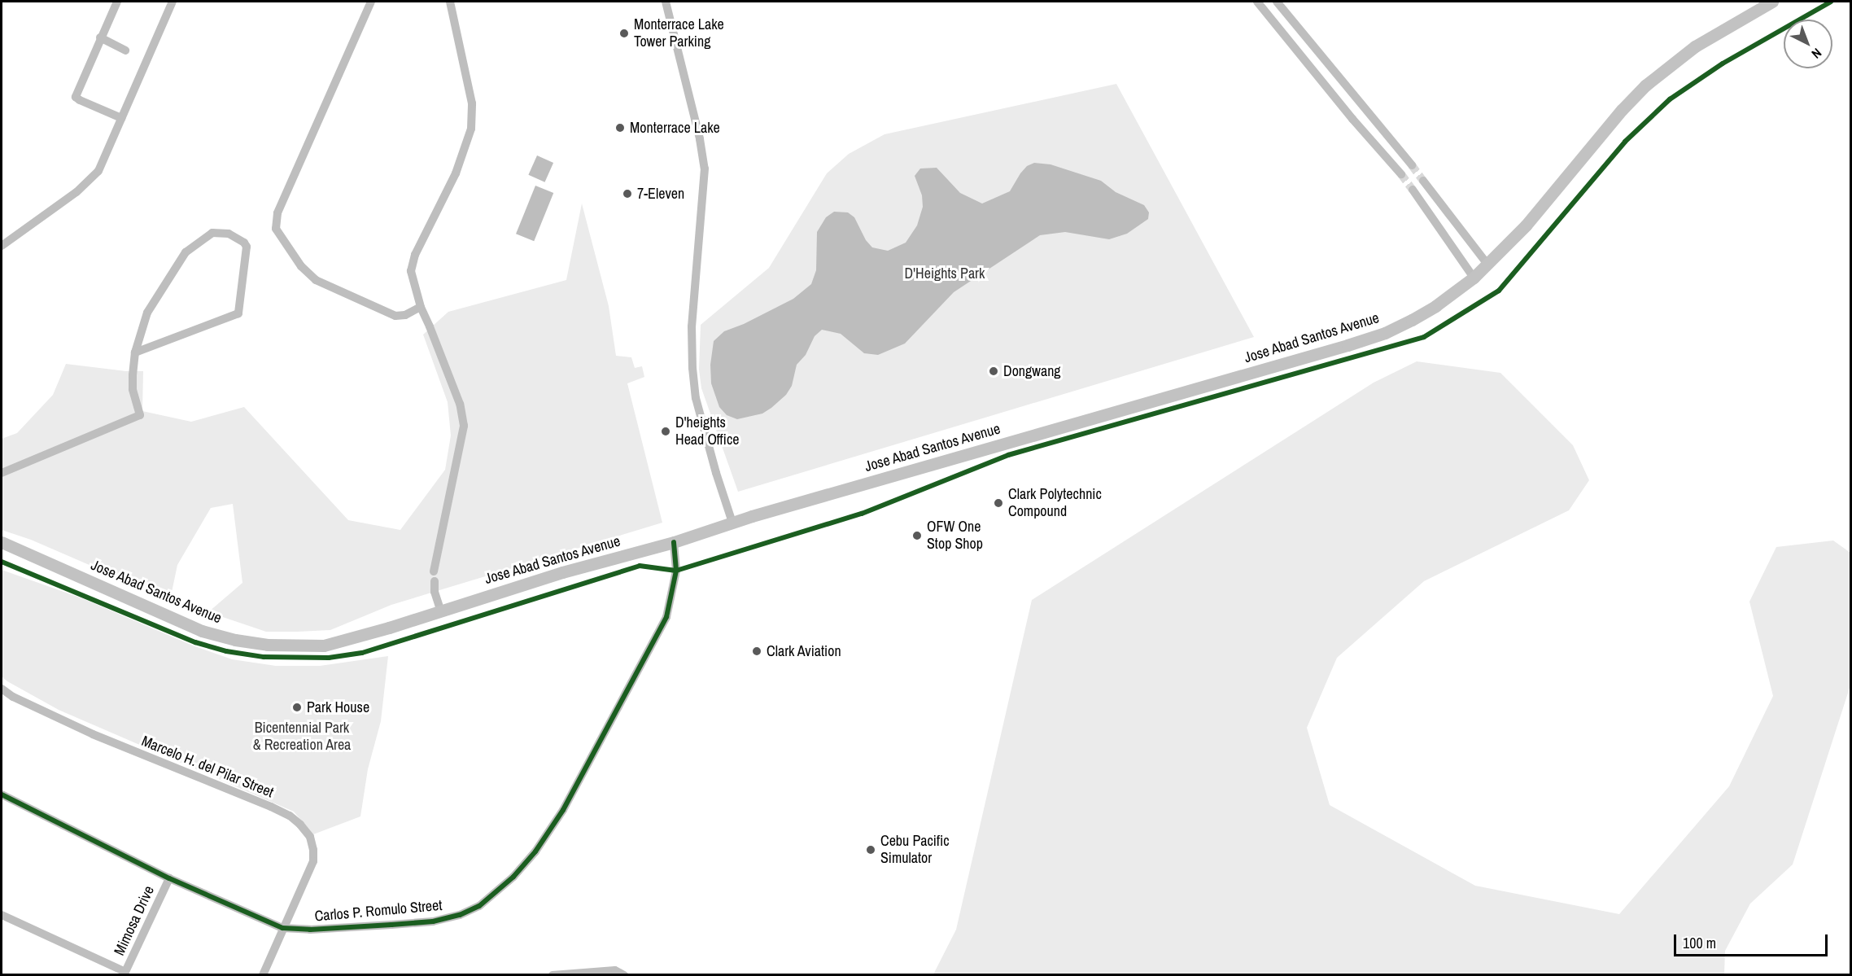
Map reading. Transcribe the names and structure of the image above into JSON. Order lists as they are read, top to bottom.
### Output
{
  "streets": {
    "main road": ["Jose Abad Santos Avenue"],
    "street": ["Marcelo H. del Pilar Street", "Carlos P. Romulo Street", "Mimosa Drive"]
  },
  "crossings": [
    ["Jose Abad Santos Avenue", "Carlos P. Romulo Street"],
    ["Marcelo H. del Pilar Street", "Carlos P. Romulo Street"],
    ["Carlos P. Romulo Street", "Mimosa Drive"]
  ],
  "parks": ["D'Heights Park", "Bicentennial Park & Recreation Area"],
  "places": [
    "Monterrace Lake Tower Parking",
    "Monterrace Lake",
    "7-Eleven",
    "Dongwang",
    "D'heights Head Office",
    "Clark Polytechnic Compound",
    "OFW One Stop Shop",
    "Clark Aviation",
    "Park House",
    "Cebu Pacific Simulator"
  ],
  "scale_bar": "100 m",
  "north": "bottom right"
}
